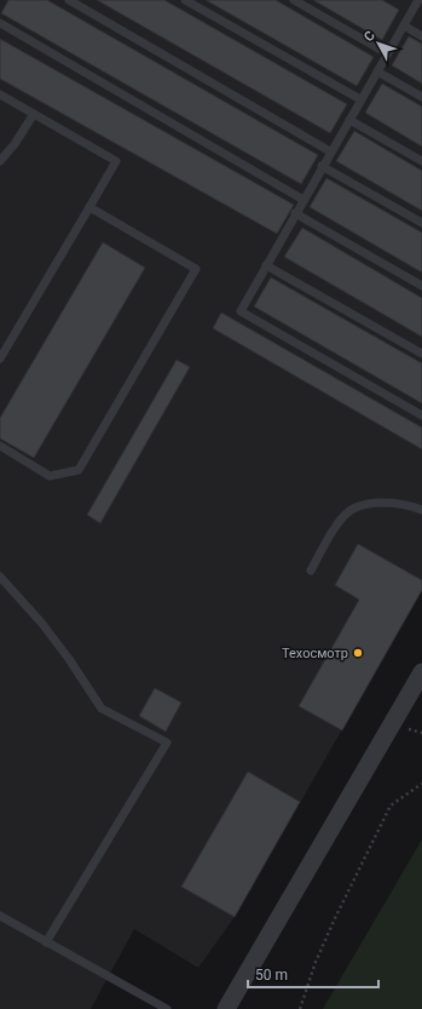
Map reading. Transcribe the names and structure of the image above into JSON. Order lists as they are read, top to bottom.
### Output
{
  "places": ["Техосмотр"],
  "scale_bar": "50 m",
  "north": "top left"
}
